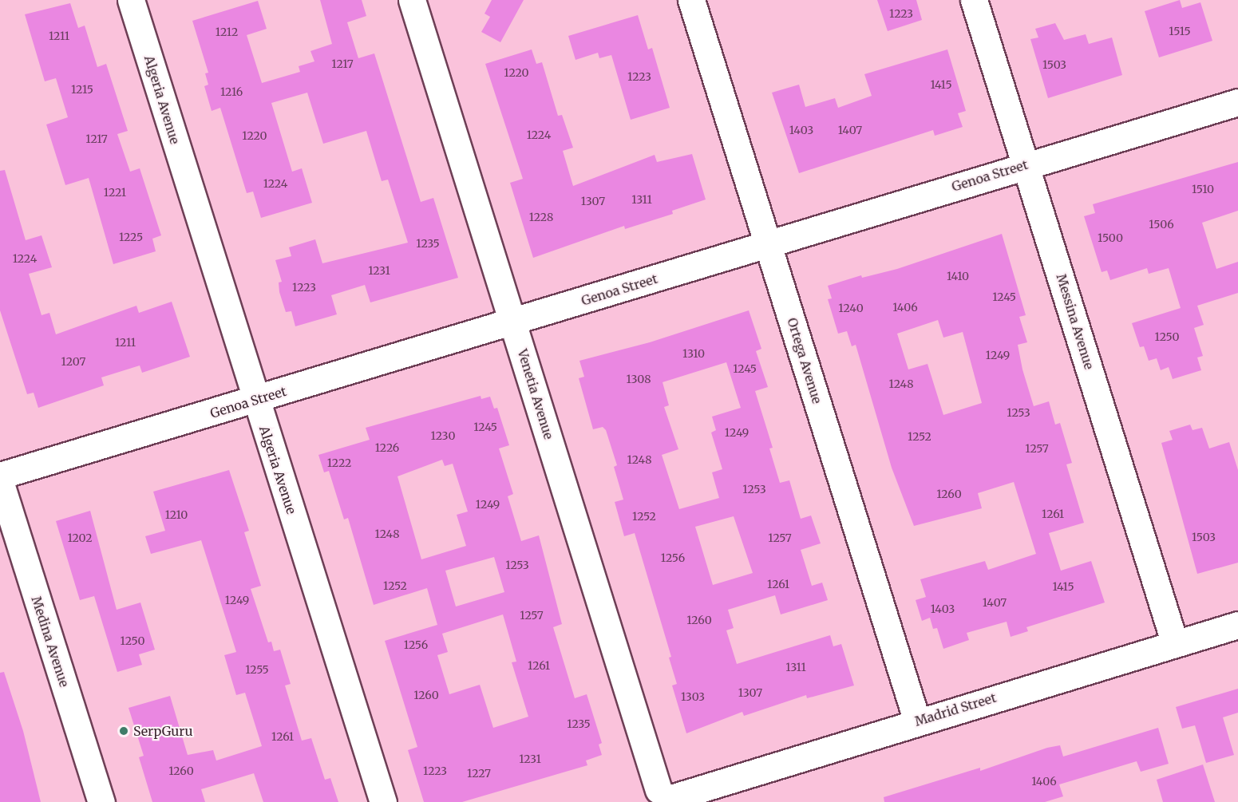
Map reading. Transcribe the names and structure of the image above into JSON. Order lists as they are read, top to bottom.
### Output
{
  "streets": {
    "street": [
      "Algeria Avenue",
      "Genoa Street",
      "Messina Avenue",
      "Ortega Avenue",
      "Venetia Avenue",
      "Medina Avenue",
      "Madrid Street"
    ]
  },
  "crossings": [
    ["Algeria Avenue", "Genoa Street"],
    ["Genoa Street", "Messina Avenue"],
    ["Genoa Street", "Ortega Avenue"],
    ["Genoa Street", "Venetia Avenue"],
    ["Messina Avenue", "Madrid Street"],
    ["Ortega Avenue", "Madrid Street"],
    ["Venetia Avenue", "Madrid Street"]
  ],
  "places": ["SerpGuru"],
  "house_numbers": [
    "1223",
    "1515",
    "1212",
    "1211",
    "1217",
    "1503",
    "1220",
    "1223",
    "1415",
    "1215",
    "1216",
    "1403",
    "1407",
    "1224",
    "1220",
    "1217",
    "1224",
    "1510",
    "1221",
    "1311",
    "1307",
    "1228",
    "1506",
    "1225",
    "1500",
    "1235",
    "1224",
    "1231",
    "1410",
    "1223",
    "1245",
    "1406",
    "1240",
    "1250",
    "1211",
    "1310",
    "1249",
    "1207",
    "1245",
    "1308",
    "1248",
    "1253",
    "1245",
    "1249",
    "1230",
    "1252",
    "1226",
    "1257",
    "1248",
    "1222",
    "1253",
    "1260",
    "1249",
    "1261",
    "1210",
    "1252",
    "1248",
    "1503",
    "1202",
    "1257",
    "1256",
    "1253",
    "1261",
    "1252",
    "1415",
    "1249",
    "1407",
    "1403",
    "1257",
    "1260",
    "1250",
    "1256",
    "1261",
    "1311",
    "1255",
    "1307",
    "1260",
    "1303",
    "1235",
    "1261",
    "1231",
    "1260",
    "1223",
    "1227",
    "1406"
  ]
}
